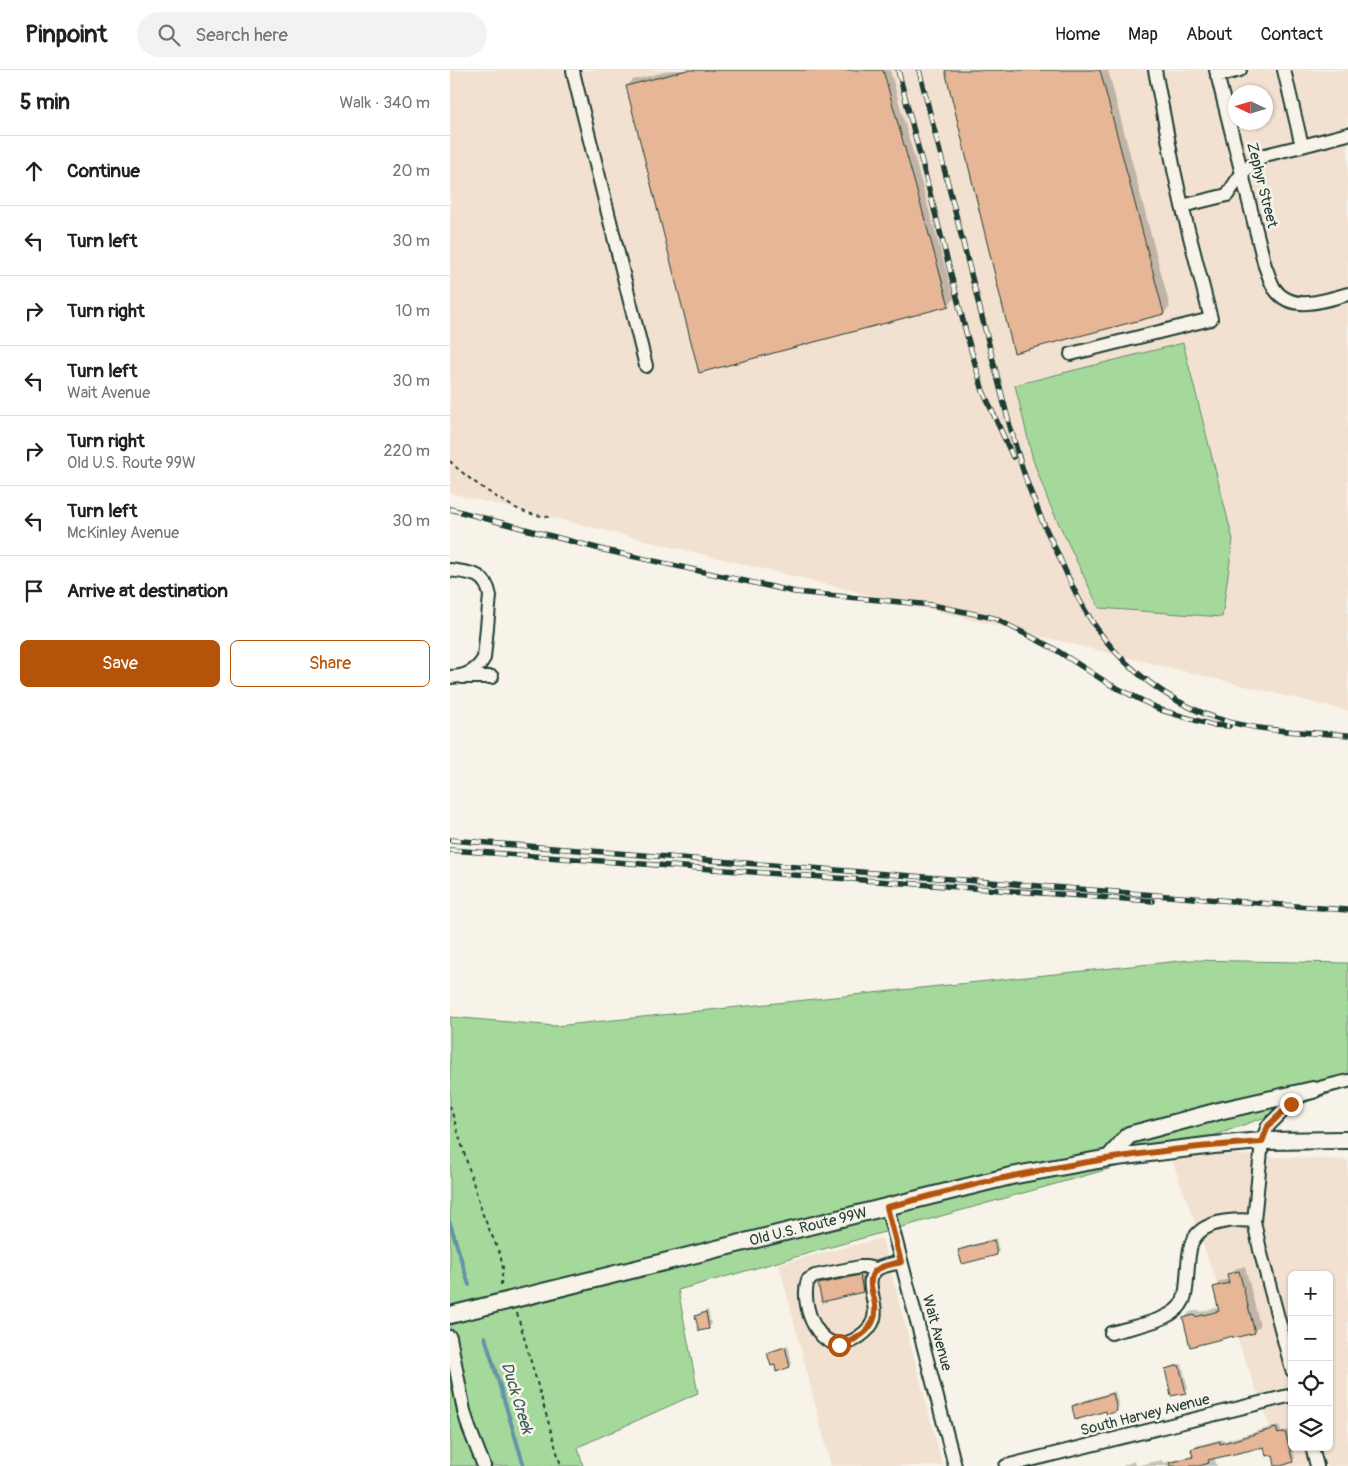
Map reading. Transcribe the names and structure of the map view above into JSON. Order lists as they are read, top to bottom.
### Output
{
  "streets": {
    "main road": ["Old U.S. Route 99W"],
    "street": ["Zephyr Street", "Wait Avenue", "South Harvey Avenue"]
  },
  "crossings": [
    ["Old U.S. Route 99W", "Wait Avenue"]
  ],
  "water": ["Duck Creek"],
  "north": "left",
  "page": {
    "header": "Pinpoint",
    "search": "Search here",
    "nav": [
      "Home",
      "Map",
      "About",
      "Contact"
    ],
    "heading": ["5 min", "Walk · 340 m"],
    "list": [
      ["Continue", "20 m"],
      ["Turn left", "30 m"],
      ["Turn right", "10 m"],
      ["Turn left", "Wait Avenue", "30 m"],
      ["Turn right", "Old U.S. Route 99W", "220 m"],
      ["Turn left", "McKinley Avenue", "30 m"],
      "Arrive at destination"
    ],
    "buttons": ["Save", "Share"],
    "map_buttons": ["+", "−"]
  }
}
